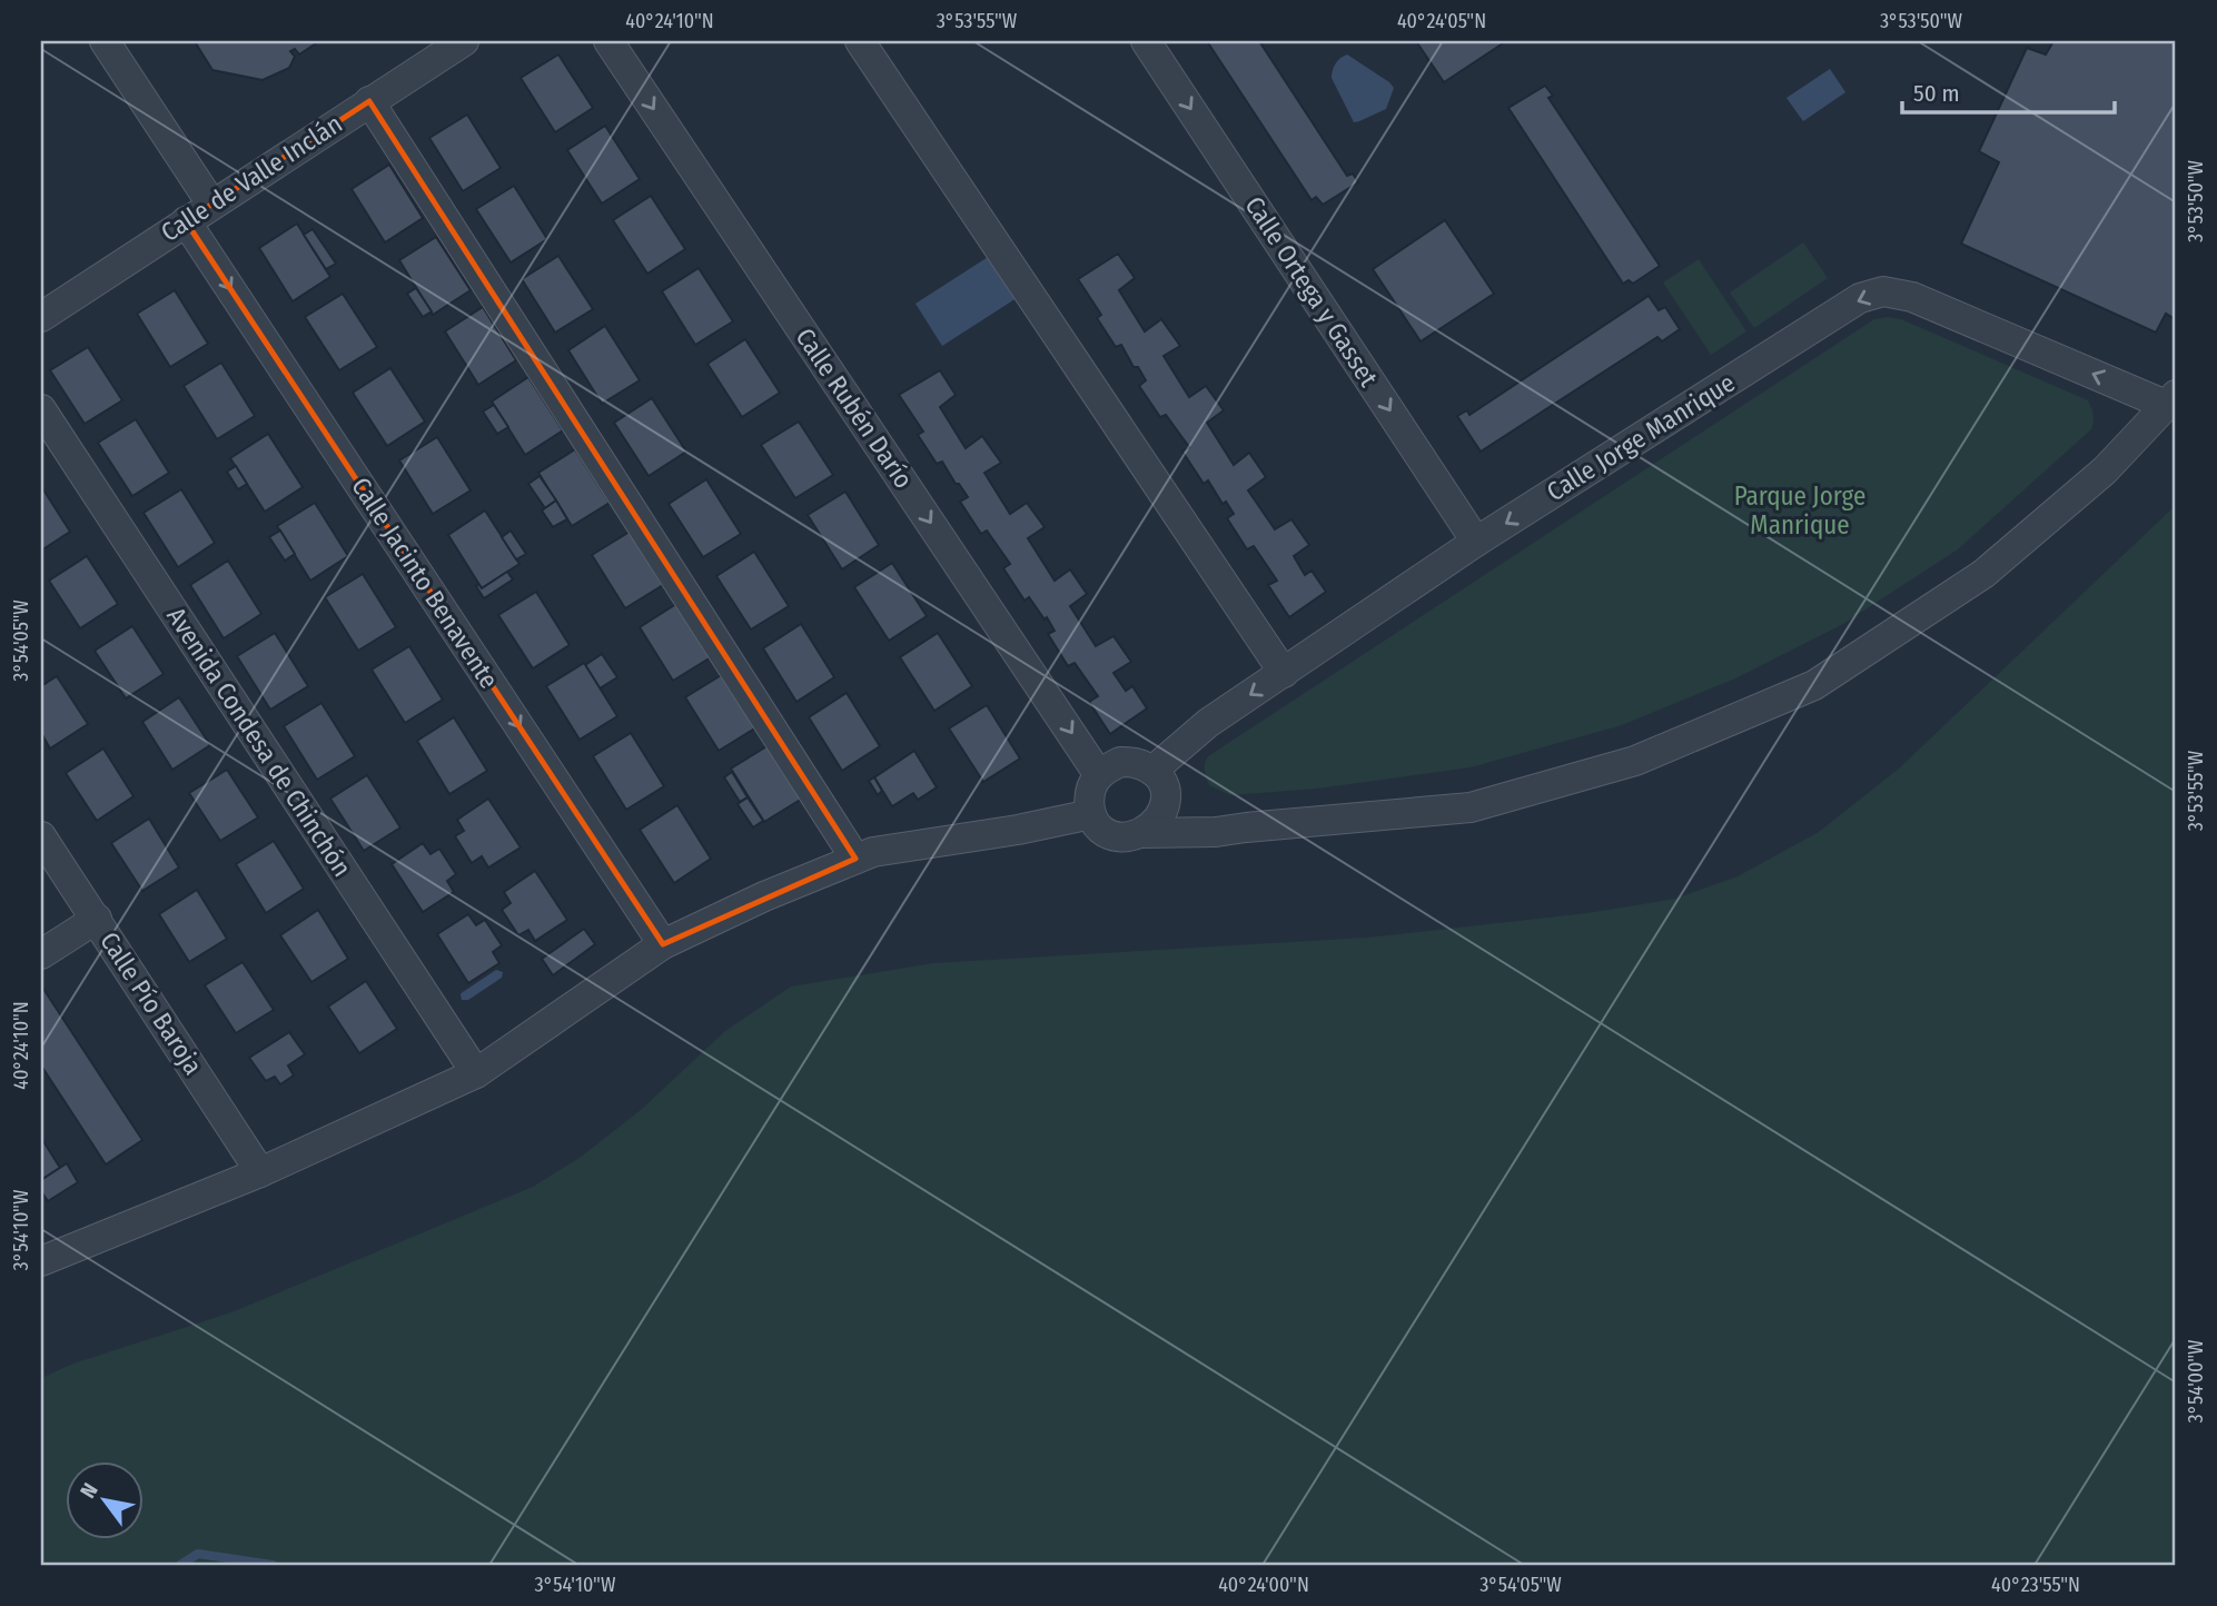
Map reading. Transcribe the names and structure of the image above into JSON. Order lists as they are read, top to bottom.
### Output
{
  "streets": {
    "street": [
      "Calle de Valle Inclán",
      "Calle Ortega y Gasset",
      "Calle Rubén Darío",
      "Calle Jorge Manrique",
      "Calle Jacinto Benavente",
      "Avenida Condesa de Chinchón",
      "Calle Pío Baroja"
    ]
  },
  "crossings": [
    ["Calle de Valle Inclán", "Calle Jacinto Benavente"],
    ["Calle Ortega y Gasset", "Calle Jorge Manrique"],
    ["Calle Rubén Darío", "Calle Jorge Manrique"]
  ],
  "parks": ["Parque Jorge Manrique"],
  "scale_bar": "50 m",
  "north": "top left",
  "coordinates": [
    "40°24'10\"N",
    "3°53'55\"W",
    "40°24'05\"N",
    "3°53'50\"W",
    "3°54'05\"W",
    "3°54'10\"W",
    "3°54'00\"W",
    "40°24'00\"N",
    "40°23'55\"N"
  ]
}
